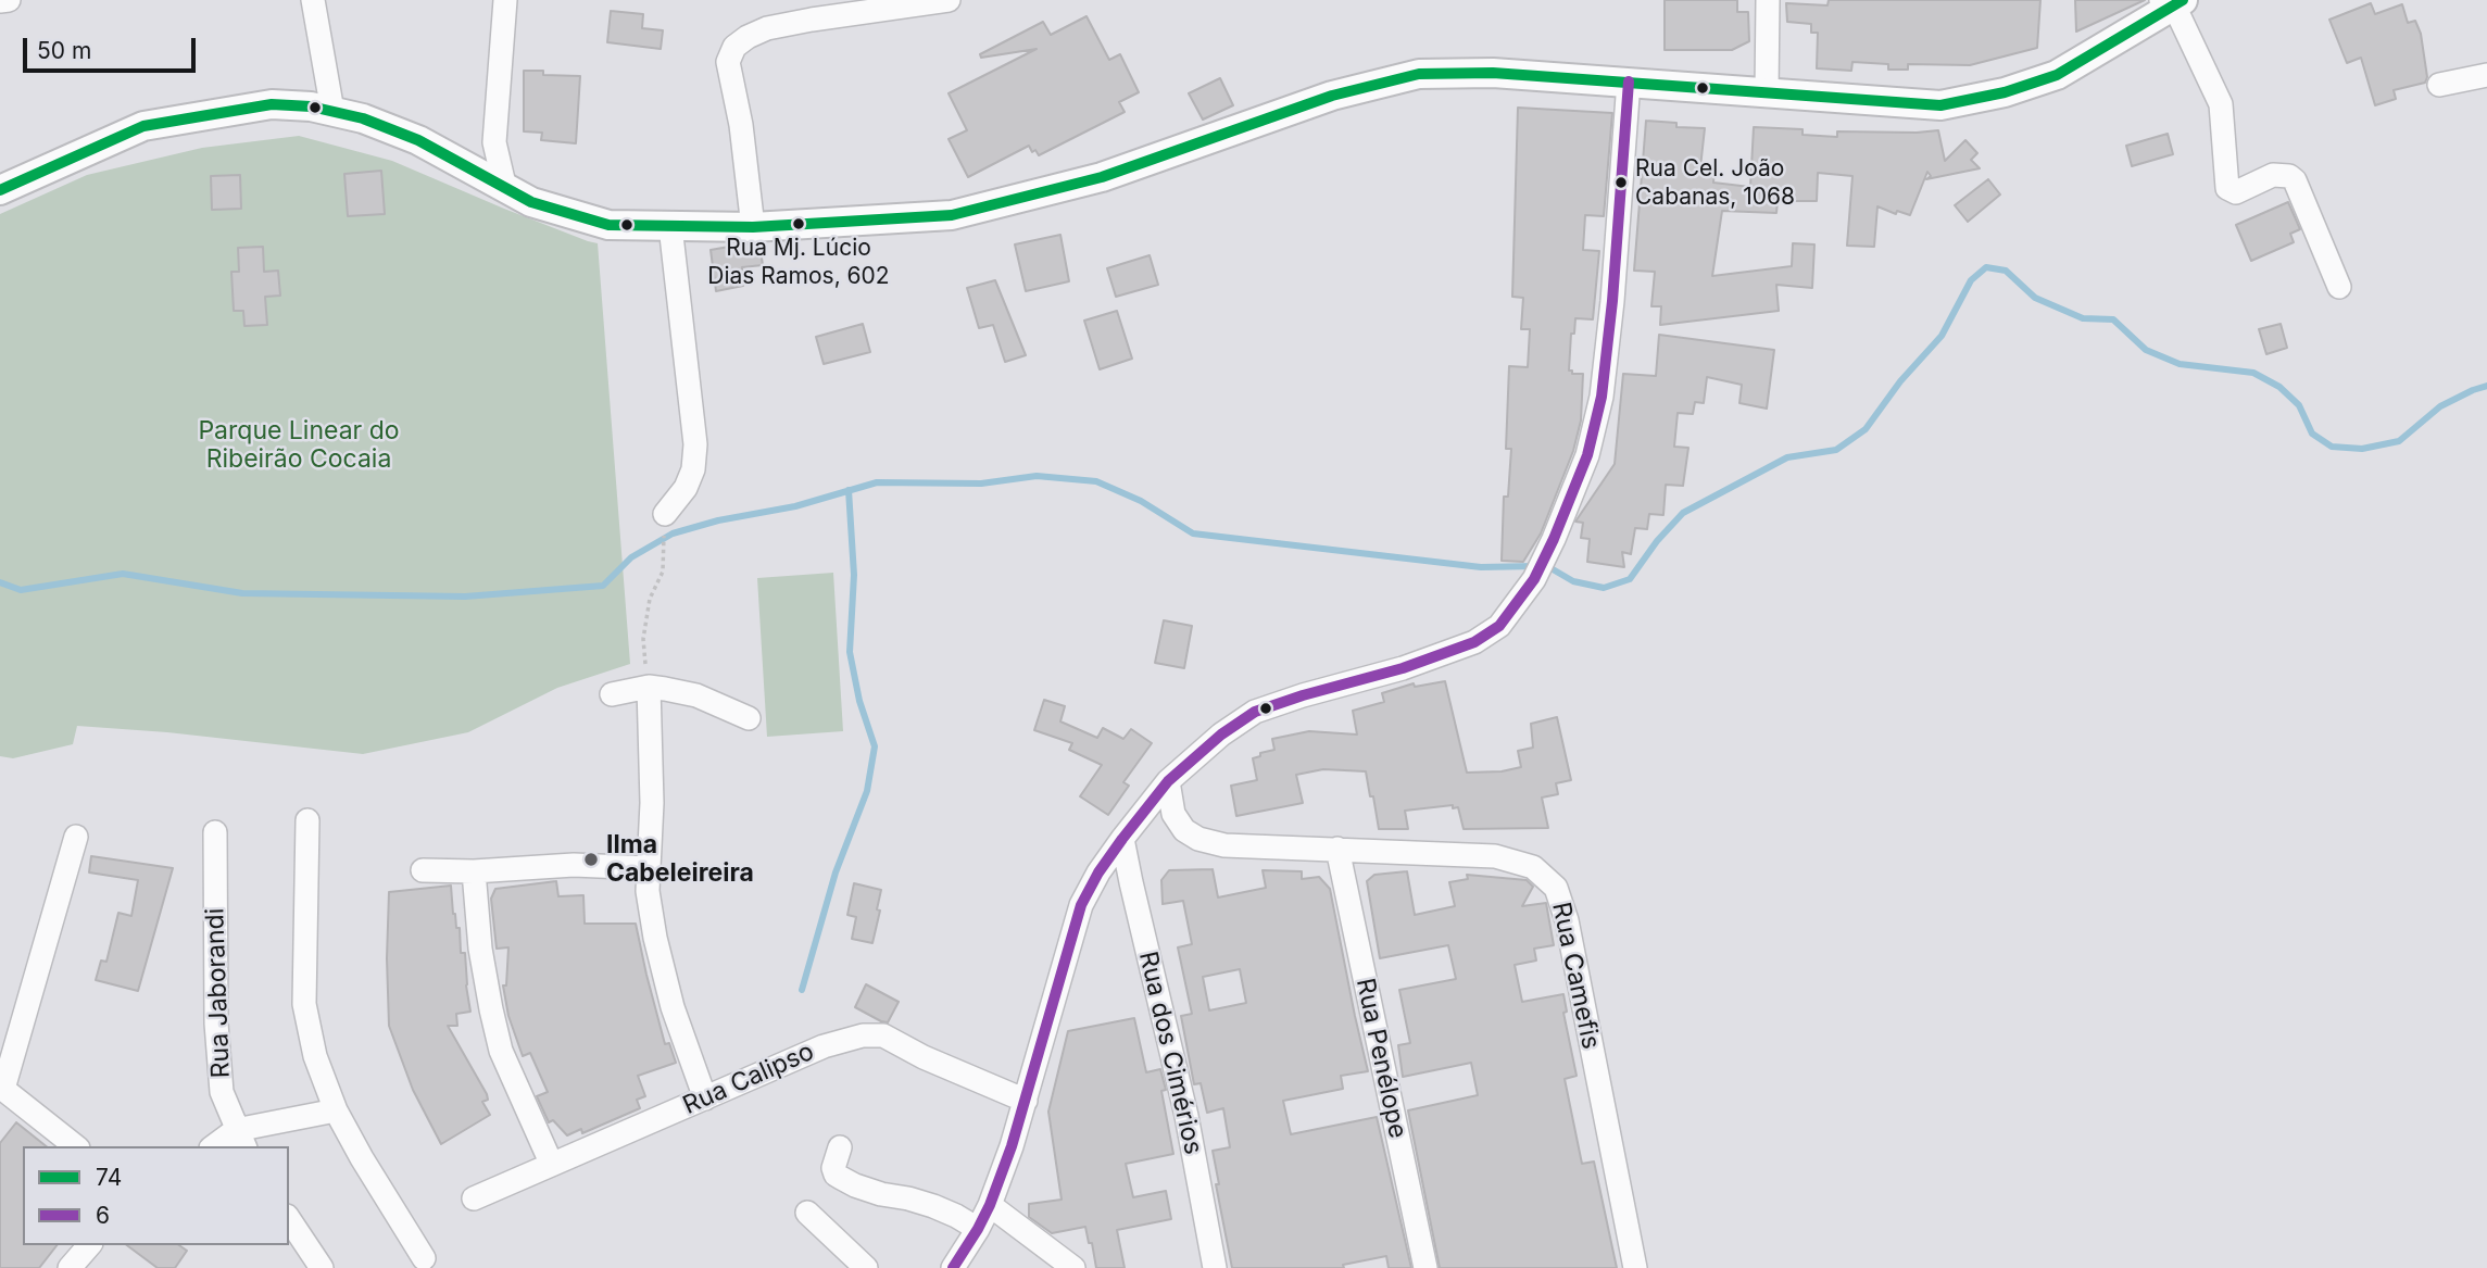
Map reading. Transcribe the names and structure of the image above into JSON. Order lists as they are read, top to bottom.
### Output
{
  "streets": {
    "street": [
      "Rua Camefis",
      "Rua Jaborandi",
      "Rua dos Cimérios",
      "Rua Penélope",
      "Rua Calipso"
    ]
  },
  "crossings": [
    ["Rua Camefis", "Rua Penélope"]
  ],
  "parks": ["Parque Linear do Ribeirão Cocaia"],
  "places": ["Rua Cel. João Cabanas, 1068", "Rua Mj. Lúcio Dias Ramos, 602", "Ilma Cabeleireira"],
  "lines": ["transit line 74", "transit line 6"],
  "legend": ["74", "6"],
  "scale_bar": "50 m"
}
